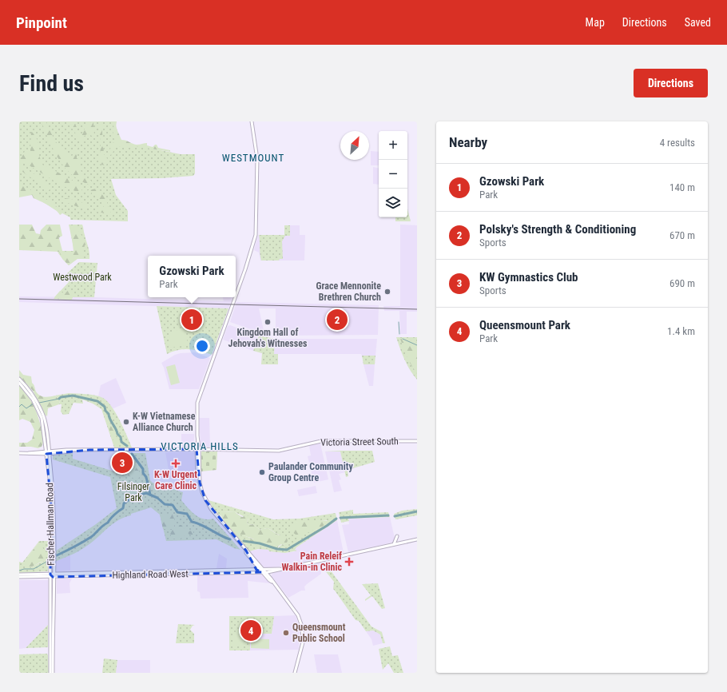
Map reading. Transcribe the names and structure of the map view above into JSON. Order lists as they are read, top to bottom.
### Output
{
  "streets": {
    "main road": ["Victoria Street South", "Fischer-Hallman Road", "Highland Road West"]
  },
  "crossings": [
    ["Victoria Street South", "Fischer-Hallman Road"],
    ["Fischer-Hallman Road", "Highland Road West"]
  ],
  "districts": ["WESTMOUNT", "VICTORIA HILLS"],
  "parks": ["Westwood Park", "Filsinger Park"],
  "places": {
    "other": [
      "Grace Mennonite Brethren Church",
      "Kingdom Hall of Jehovah's Witnesses",
      "K-W Vietnamese Alliance Church",
      "Paulander Community Group Centre",
      "Queensmount Public School"
    ],
    "health": ["K-W Urgent Care Clinic", "Pain Releif Walkin-in Clinic"]
  },
  "north": "top right",
  "page": {
    "header": "Pinpoint",
    "nav": ["Map", "Directions", "Saved"],
    "buttons": "Directions",
    "title": "Find us",
    "heading": ["Nearby", "4 results"],
    "map_buttons": ["+", "−"],
    "list": [
      {
        "mark": "1",
        "name": "Gzowski Park",
        "note": "Park",
        "value": "140 m"
      },
      {
        "mark": "2",
        "name": "Polsky's Strength & Conditioning",
        "note": "Sports",
        "value": "670 m"
      },
      {
        "mark": "3",
        "name": "KW Gymnastics Club",
        "note": "Sports",
        "value": "690 m"
      },
      {
        "mark": "4",
        "name": "Queensmount Park",
        "note": "Park",
        "value": "1.4 km"
      }
    ],
    "popup": ["Gzowski Park", "Park"],
    "pins": [
      "1",
      "2",
      "3",
      "4"
    ]
  }
}
